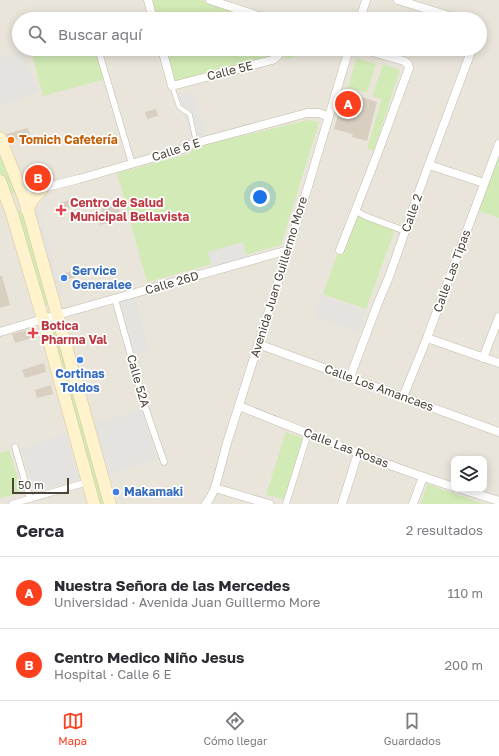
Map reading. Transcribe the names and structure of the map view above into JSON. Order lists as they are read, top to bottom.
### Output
{
  "streets": {
    "street": [
      "Calle 5E",
      "Calle 6 E",
      "Calle 2",
      "Calle Las Tipas",
      "Avenida Juan Guillermo More",
      "Calle 26D",
      "Calle 52A",
      "Calle Los Amancaes",
      "Calle Las Rosas"
    ]
  },
  "crossings": [
    ["Calle 6 E", "Avenida Juan Guillermo More"],
    ["Calle 2", "Calle Los Amancaes"],
    ["Calle Las Tipas", "Calle Los Amancaes"],
    ["Avenida Juan Guillermo More", "Calle 26D"],
    ["Avenida Juan Guillermo More", "Calle Los Amancaes"],
    ["Avenida Juan Guillermo More", "Calle Las Rosas"],
    ["Calle 26D", "Calle 52A"]
  ],
  "places": {
    "other": [
      "Tomich Cafetería",
      "Service Generalee",
      "Cortinas Toldos",
      "Makamaki"
    ],
    "health": ["Centro de Salud Municipal Bellavista", "Botica Pharma Val"]
  },
  "scale_bar": "50 m",
  "page": {
    "search": "Buscar aquí",
    "pins": ["A", "B"],
    "scale": "50 m",
    "heading": ["Cerca", "2 resultados"],
    "list": [
      {
        "mark": "A",
        "name": "Nuestra Señora de las Mercedes",
        "note": "Universidad · Avenida Juan Guillermo More",
        "value": "110 m"
      },
      {
        "mark": "B",
        "name": "Centro Medico Niño Jesus",
        "note": "Hospital · Calle 6 E",
        "value": "200 m"
      }
    ],
    "nav": ["Mapa", "Cómo llegar", "Guardados"]
  }
}
